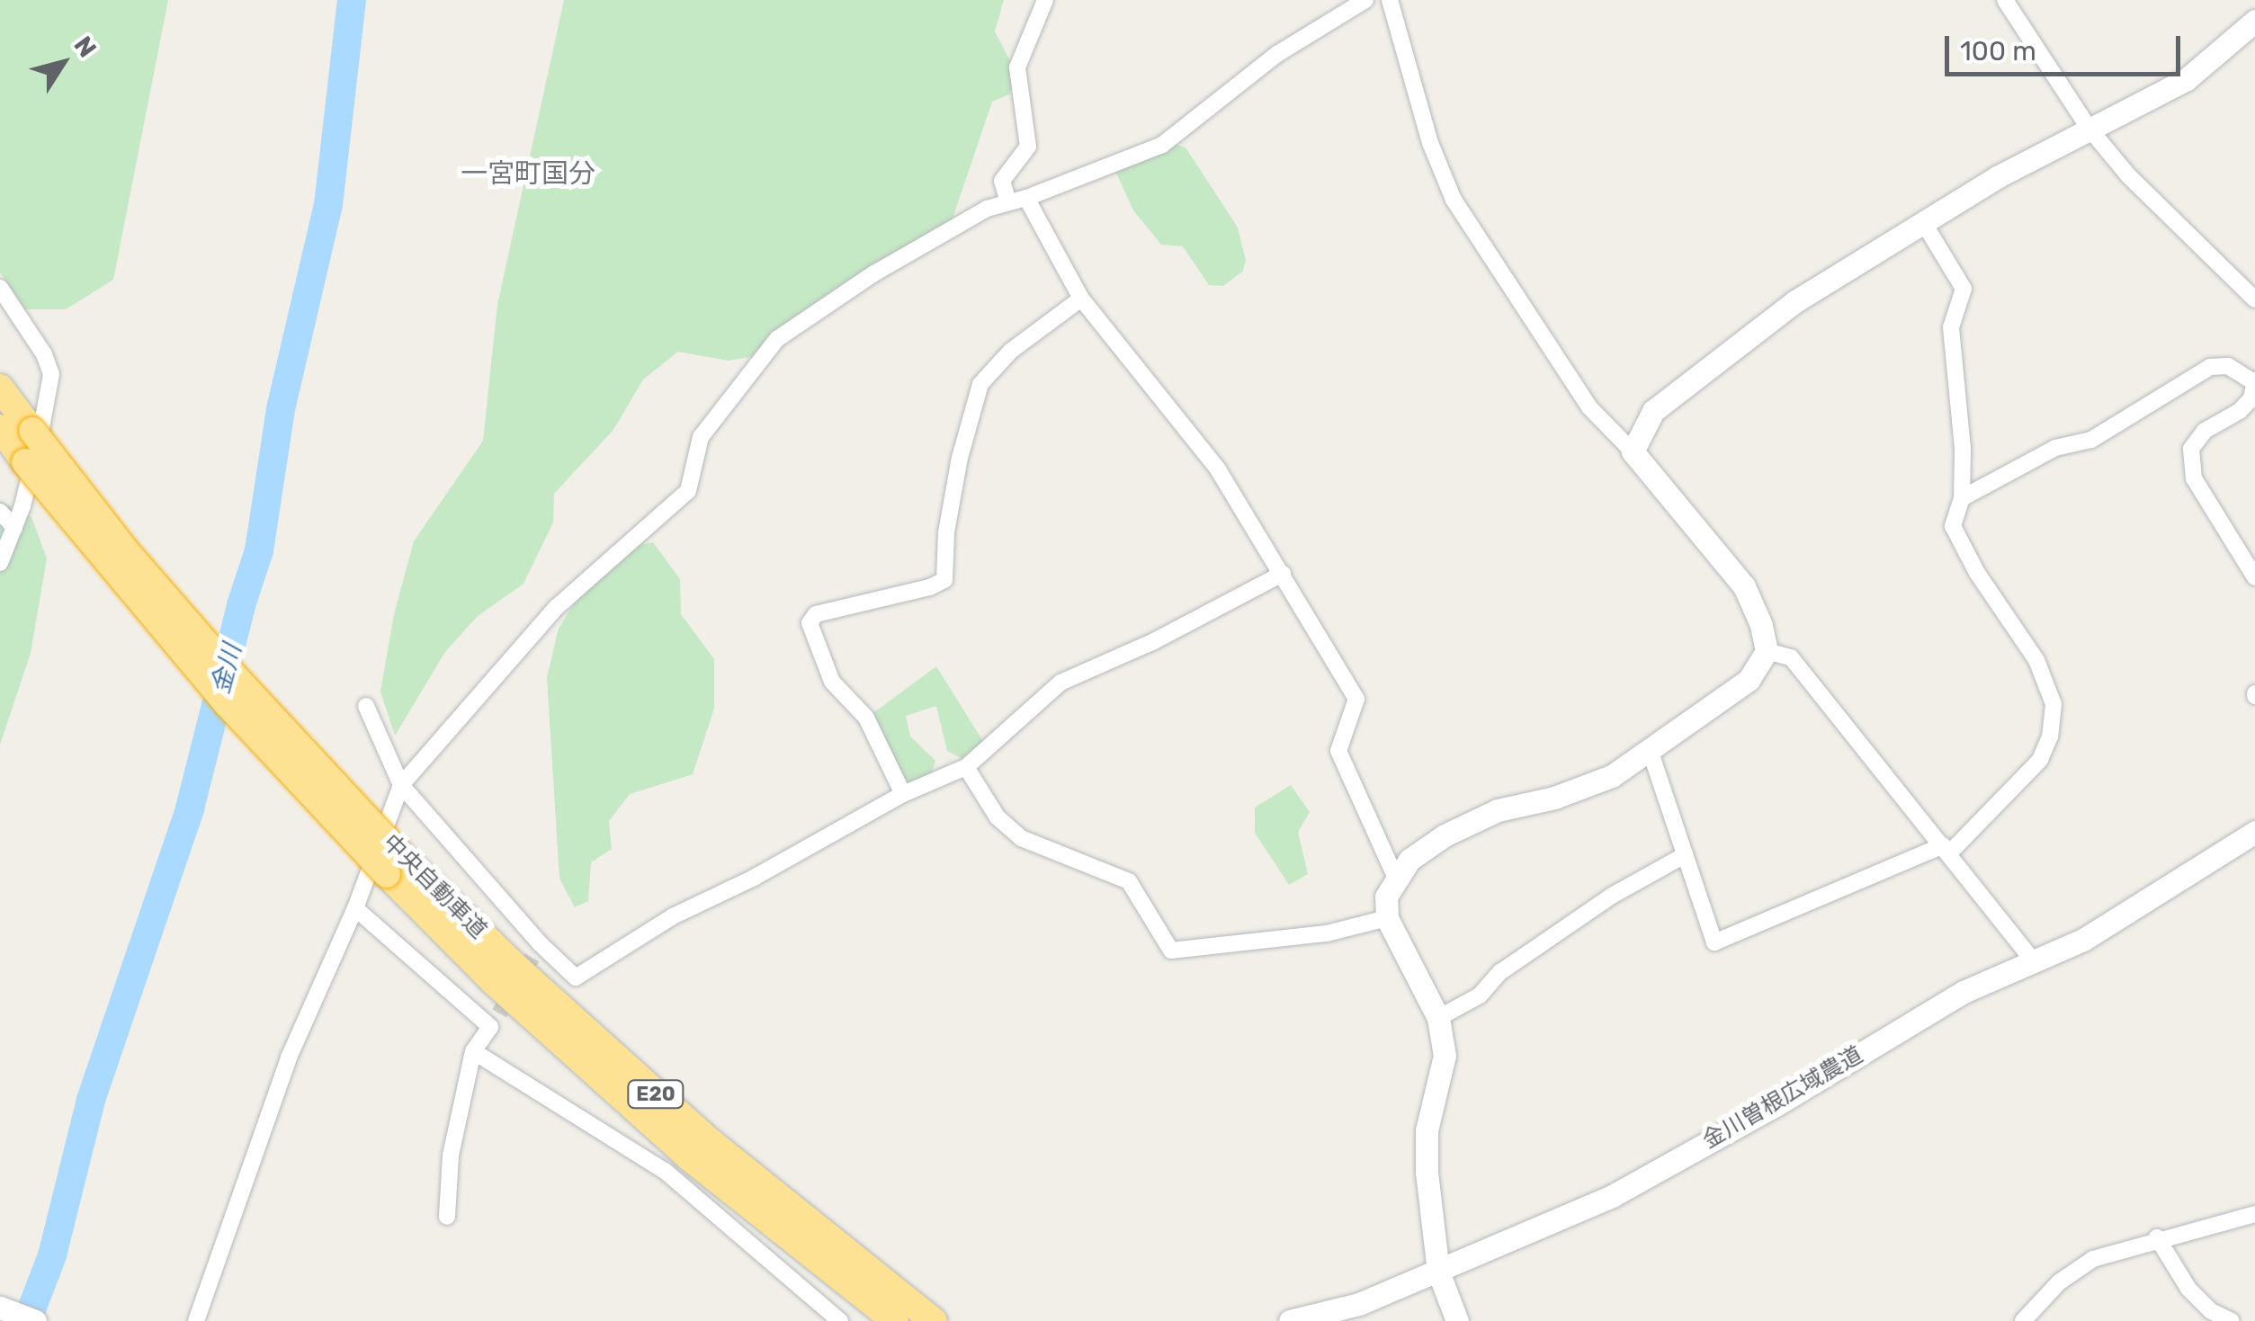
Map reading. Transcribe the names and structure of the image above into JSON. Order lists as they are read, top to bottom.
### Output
{
  "streets": {
    "highway": ["中央自動車道", "E20"],
    "street": ["金川曽根広域農道"]
  },
  "districts": ["一宮町国分"],
  "water": ["金川"],
  "scale_bar": "100 m",
  "north": "top right"
}
